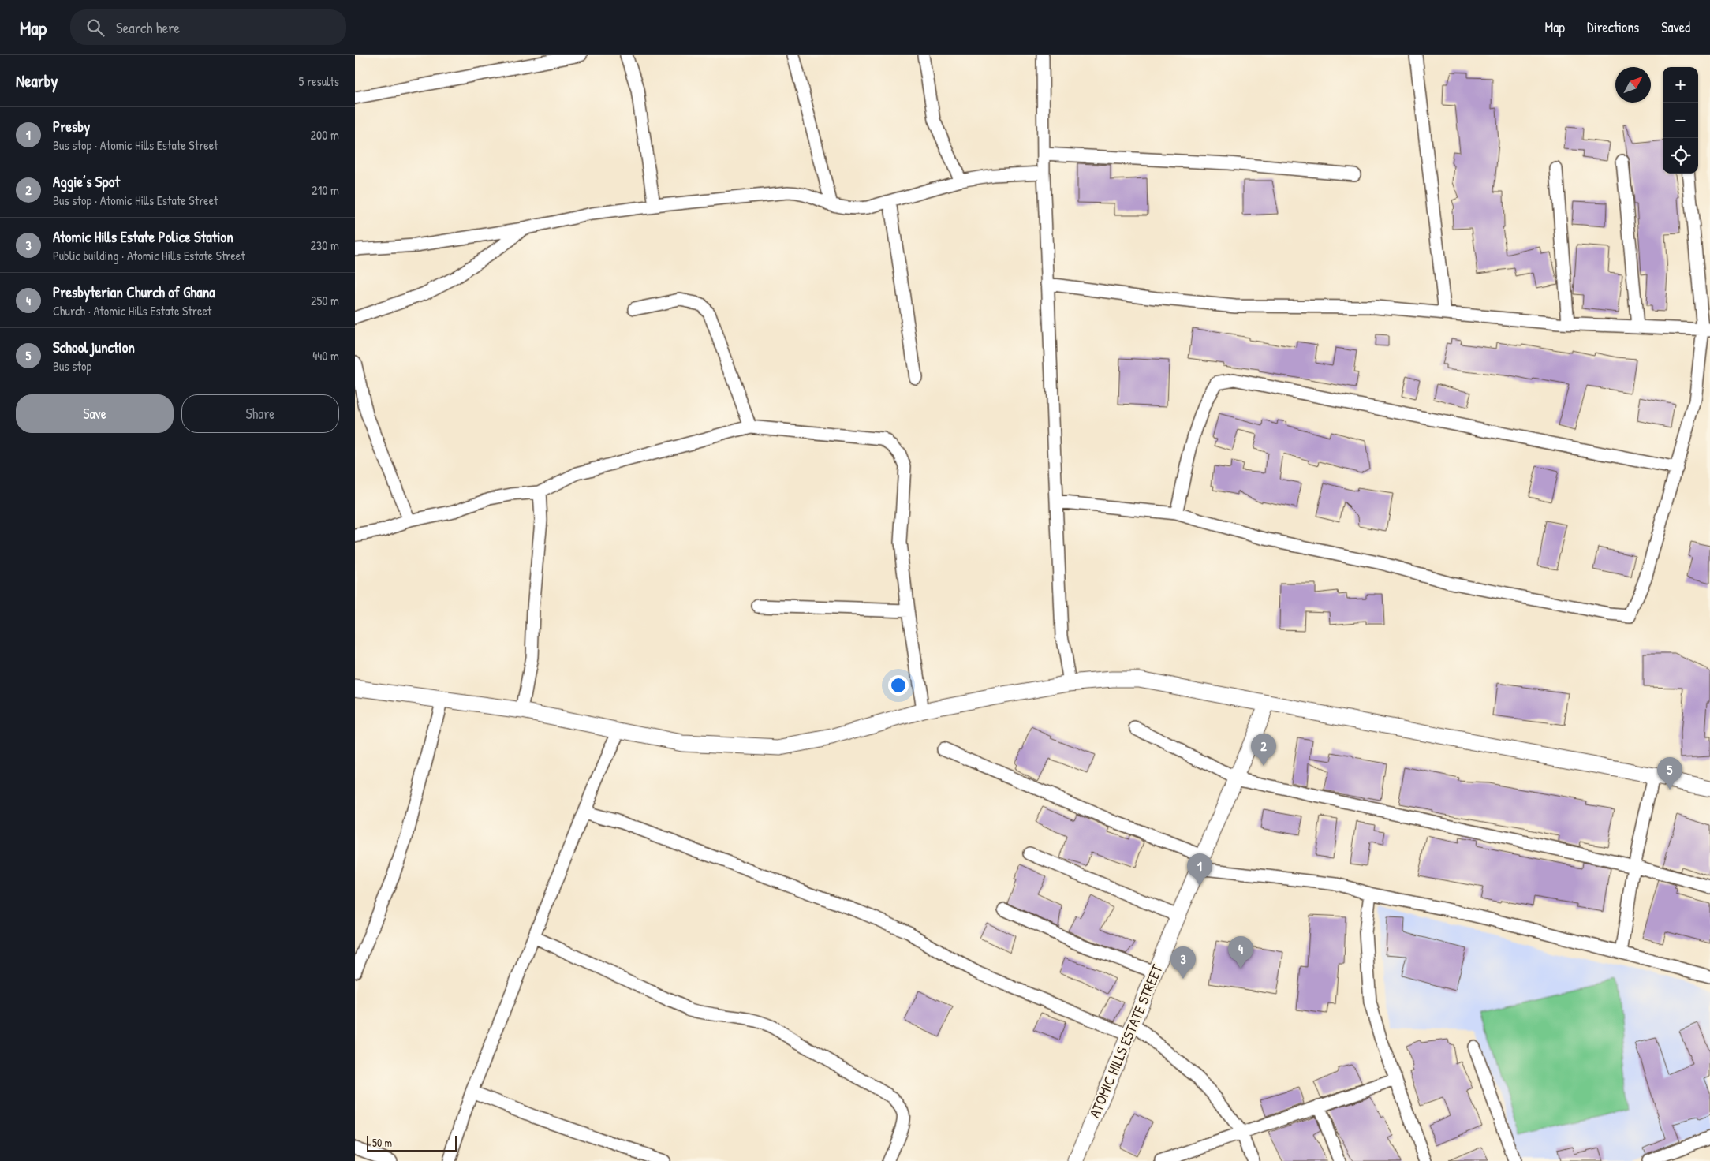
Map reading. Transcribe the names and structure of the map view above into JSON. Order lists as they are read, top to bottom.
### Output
{
  "streets": {
    "street": ["ATOMIC HILLS ESTATE STREET"]
  },
  "scale_bar": "50 m",
  "north": "top right",
  "page": {
    "header": "Map",
    "search": "Search here",
    "nav": ["Map", "Directions", "Saved"],
    "heading": ["Nearby", "5 results"],
    "map_buttons": ["+", "−"],
    "list": [
      {
        "mark": "1",
        "name": "Presby",
        "note": "Bus stop · Atomic Hills Estate Street",
        "value": "200 m"
      },
      {
        "mark": "2",
        "name": "Aggie’s Spot",
        "note": "Bus stop · Atomic Hills Estate Street",
        "value": "210 m"
      },
      {
        "mark": "3",
        "name": "Atomic Hills Estate Police Station",
        "note": "Public building · Atomic Hills Estate Street",
        "value": "230 m"
      },
      {
        "mark": "4",
        "name": "Presbyterian Church of Ghana",
        "note": "Church · Atomic Hills Estate Street",
        "value": "250 m"
      },
      {
        "mark": "5",
        "name": "School junction",
        "note": "Bus stop",
        "value": "440 m"
      }
    ],
    "buttons": ["Save", "Share"],
    "pins": [
      "2",
      "5",
      "1",
      "4",
      "3"
    ],
    "scale": "50 m"
  }
}
